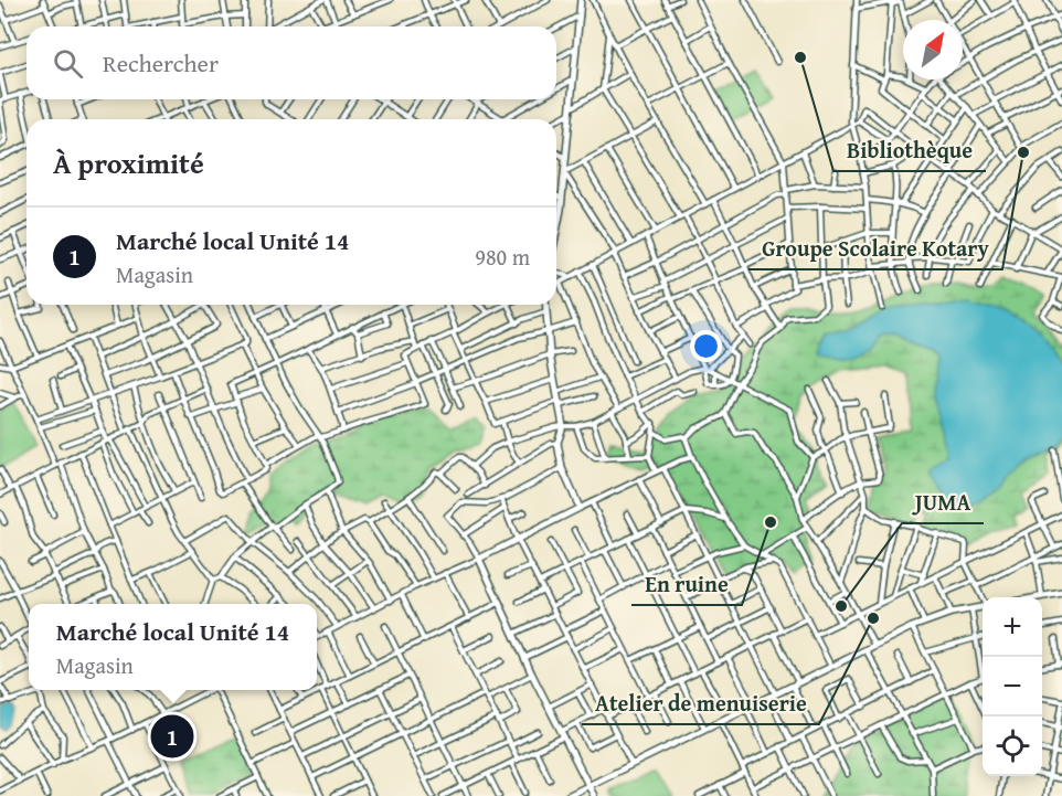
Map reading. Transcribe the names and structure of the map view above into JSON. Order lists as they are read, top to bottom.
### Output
{
  "places": [
    "Bibliothèque",
    "Groupe Scolaire Kotary",
    "En ruine",
    "JUMA",
    "Atelier de menuiserie"
  ],
  "north": "top right",
  "page": {
    "search": "Rechercher",
    "heading": "À proximité",
    "list": [
      {
        "mark": "1",
        "name": "Marché local Unité 14",
        "note": "Magasin",
        "value": "980 m"
      }
    ],
    "map_buttons": ["+", "−"],
    "popup": ["Marché local Unité 14", "Magasin"],
    "pins": "1"
  }
}
